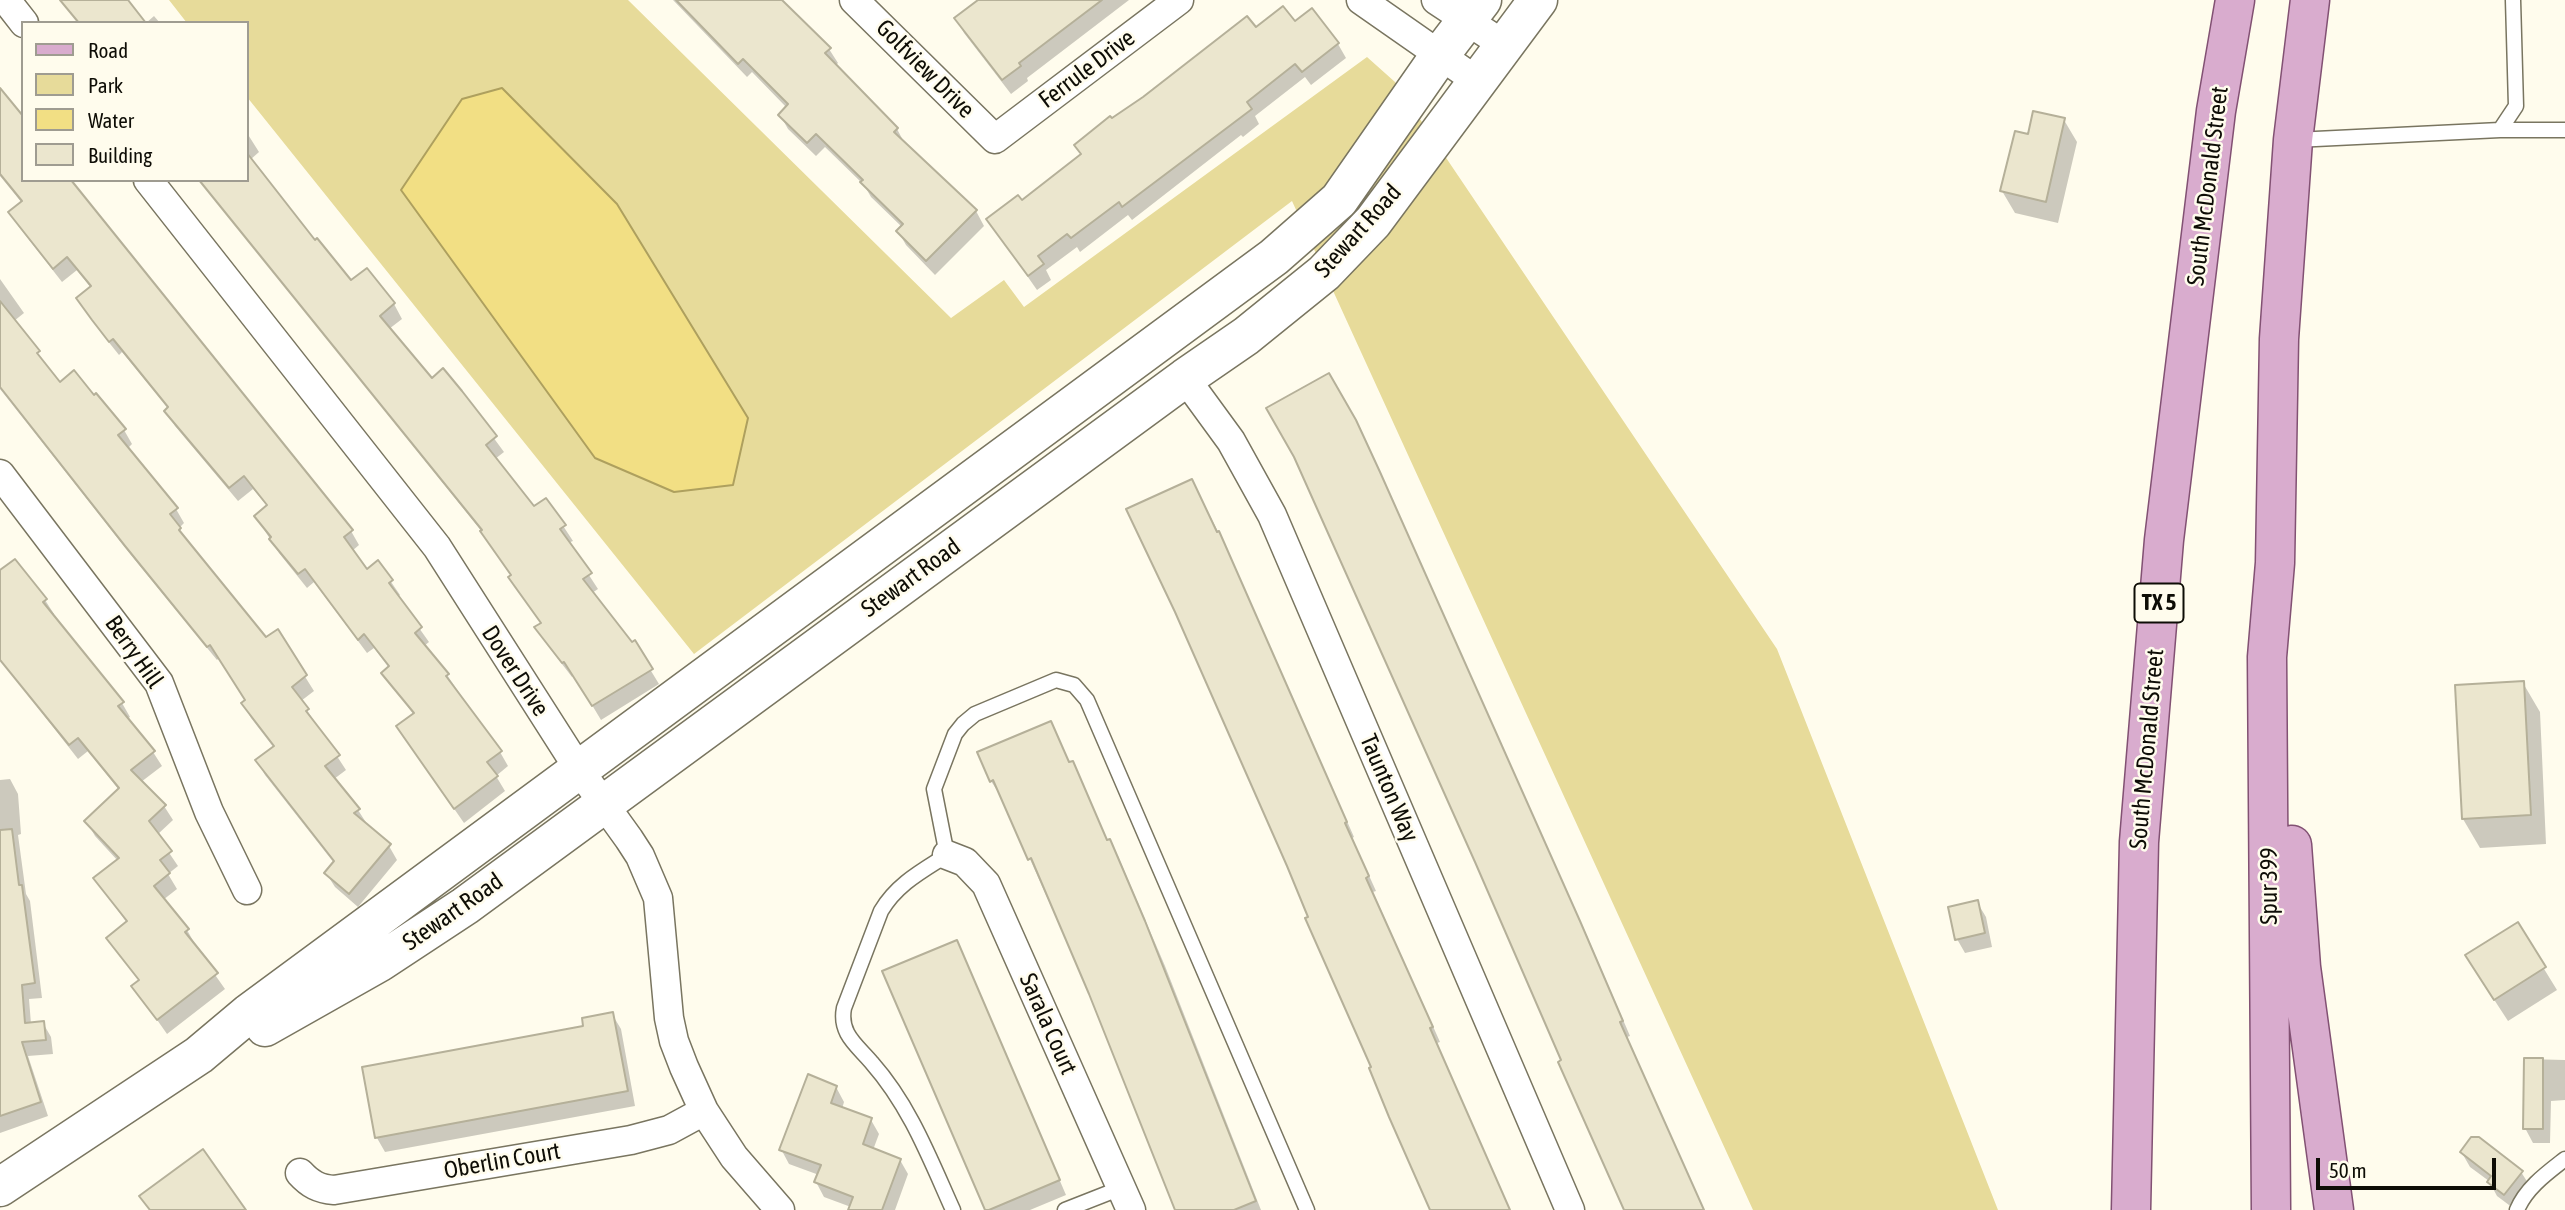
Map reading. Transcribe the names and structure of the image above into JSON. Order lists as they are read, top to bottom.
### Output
{
  "streets": {
    "main road": ["South McDonald Street", "TX 5", "Spur 399"],
    "street": [
      "Golfview Drive",
      "Ferrule Drive",
      "Stewart Road",
      "Berry Hill",
      "Dover Drive",
      "Taunton Way",
      "Sarala Court",
      "Oberlin Court"
    ]
  },
  "crossings": [
    ["Golfview Drive", "Ferrule Drive"],
    ["Stewart Road", "Dover Drive"],
    ["Stewart Road", "Taunton Way"],
    ["Dover Drive", "Oberlin Court"]
  ],
  "legend": [
    "Road",
    "Park",
    "Water",
    "Building"
  ],
  "scale_bar": "50 m"
}
